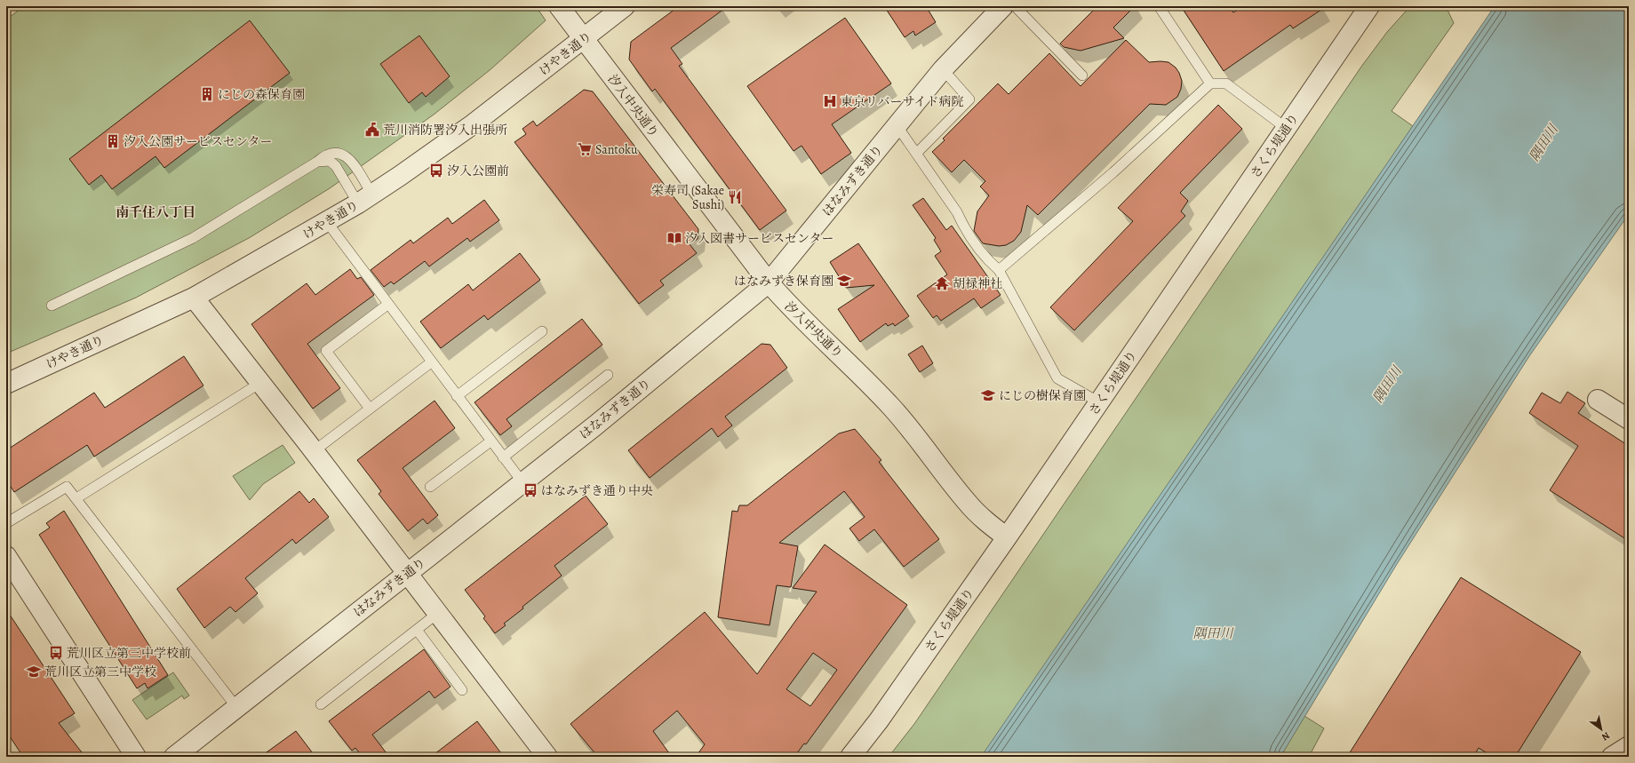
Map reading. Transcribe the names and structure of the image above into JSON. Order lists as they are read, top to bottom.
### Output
{
  "streets": {
    "street": [
      "けやき通り",
      "汐入中央通り",
      "さくら堤通り",
      "はなみずき通り"
    ]
  },
  "crossings": [
    ["けやき通り", "汐入中央通り"],
    ["汐入中央通り", "さくら堤通り"],
    ["汐入中央通り", "はなみずき通り"]
  ],
  "districts": ["南千住八丁目"],
  "water": ["隅田川"],
  "places": {
    "building": ["にじの森保育園", "汐入公園サービスセンター"],
    "hospital": ["東京リバーサイド病院"],
    "public building": ["荒川消防署汐入出張所"],
    "supermarket": ["Santoku"],
    "bus stop": ["汐入公園前", "はなみずき通り中央", "荒川区立第三中学校前"],
    "restaurant": ["栄寿司 (Sakae Sushi)"],
    "library": ["汐入図書サービスセンター"],
    "school or university": ["はなみずき保育園", "にじの樹保育園", "荒川区立第三中学校"],
    "temple": ["胡禄神社"]
  },
  "north": "bottom right"
}
